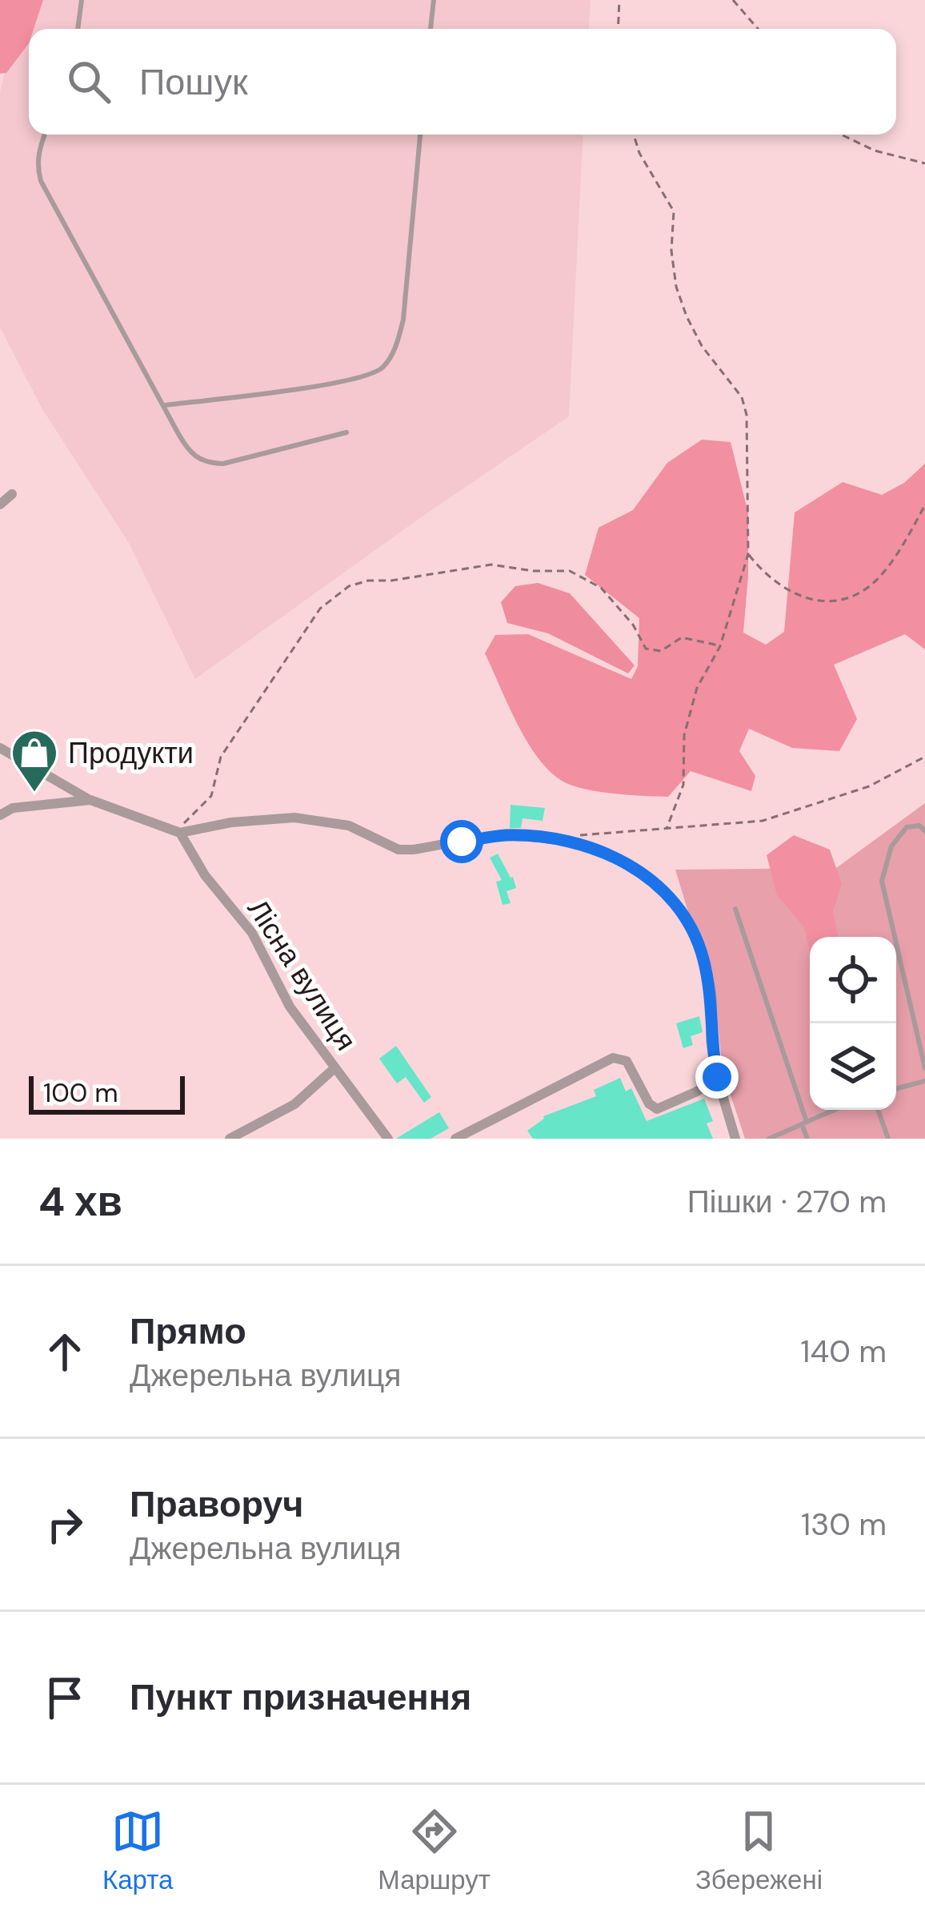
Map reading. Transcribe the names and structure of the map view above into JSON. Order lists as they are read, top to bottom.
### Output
{
  "streets": {
    "street": ["Лісна вулиця"]
  },
  "places": {
    "shop": ["Продукти"]
  },
  "scale_bar": "100 m",
  "page": {
    "search": "Пошук",
    "scale": "100 m",
    "heading": ["4 хв", "Пішки · 270 m"],
    "list": [
      ["Прямо", "Джерельна вулиця", "140 m"],
      ["Праворуч", "Джерельна вулиця", "130 m"],
      "Пункт призначення"
    ],
    "nav": ["Карта", "Маршрут", "Збережені"]
  }
}
